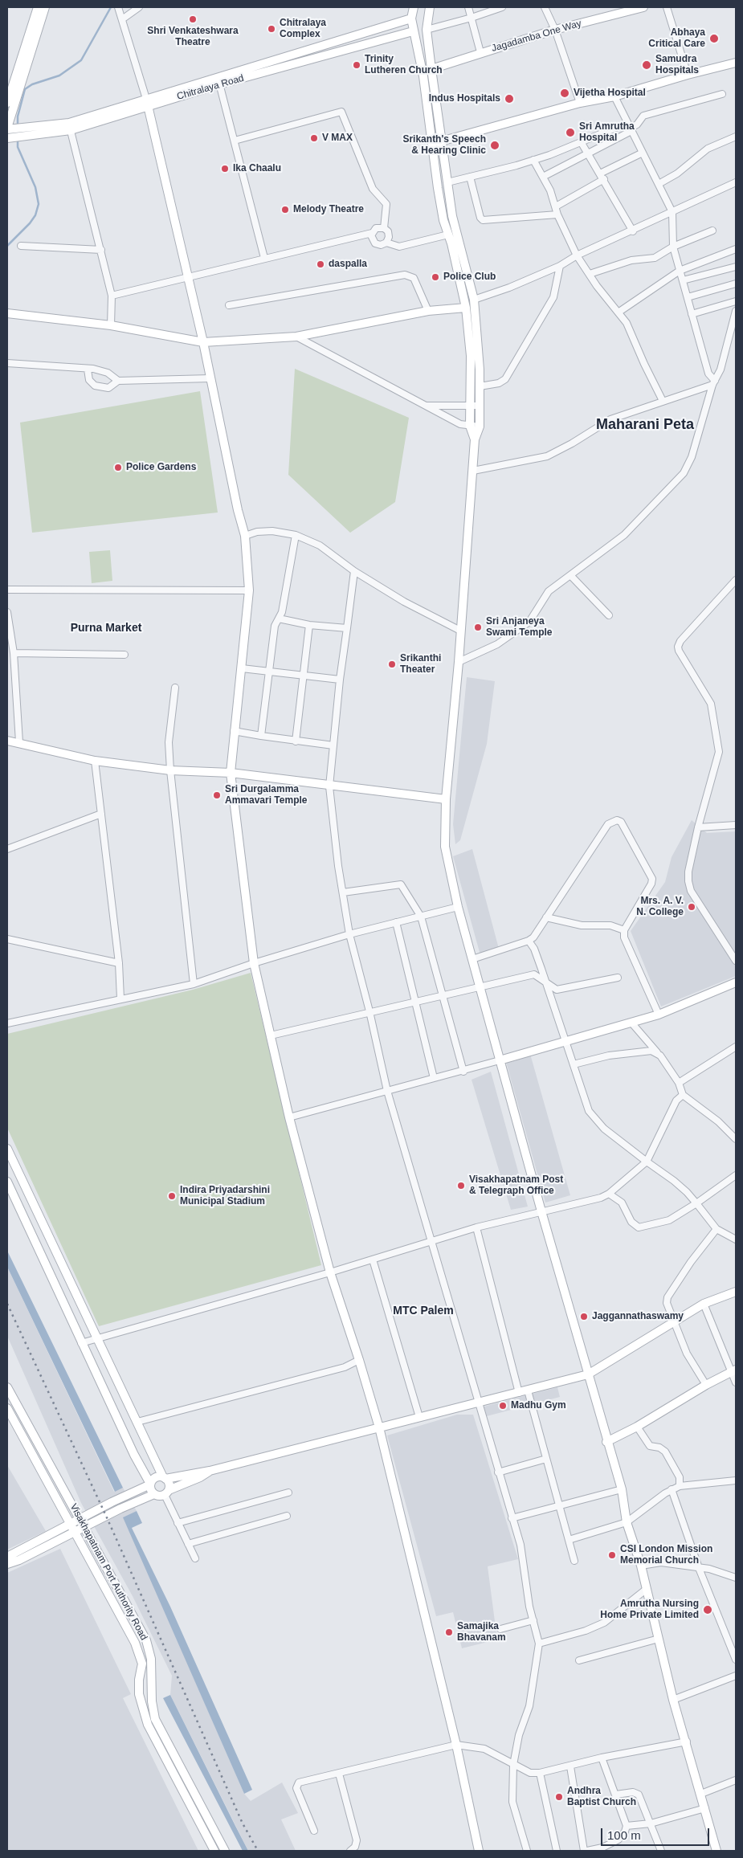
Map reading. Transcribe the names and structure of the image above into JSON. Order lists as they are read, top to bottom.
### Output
{
  "streets": {
    "main road": ["Jagadamba One Way", "Chitralaya Road", "Visakhapatnam Port Authority Road"]
  },
  "districts": ["Maharani Peta", "Purna Market", "MTC Palem"],
  "places": [
    "Shri Venkateshwara Theatre",
    "Chitralaya Complex",
    "Abhaya Critical Care",
    "Trinity Lutheren Church",
    "Samudra Hospitals",
    "Vijetha Hospital",
    "Indus Hospitals",
    "Sri Amrutha Hospital",
    "V MAX",
    "Srikanth's Speech & Hearing Clinic",
    "Ika Chaalu",
    "Melody Theatre",
    "daspalla",
    "Police Club",
    "Police Gardens",
    "Sri Anjaneya Swami Temple",
    "Srikanthi Theater",
    "Sri Durgalamma Ammavari Temple",
    "Mrs. A. V. N. College",
    "Visakhapatnam Post & Telegraph Office",
    "Indira Priyadarshini Municipal Stadium",
    "Jaggannathaswamy",
    "Madhu Gym",
    "CSI London Mission Memorial Church",
    "Amrutha Nursing Home Private Limited",
    "Samajika Bhavanam",
    "Andhra Baptist Church"
  ],
  "scale_bar": "100 m"
}
